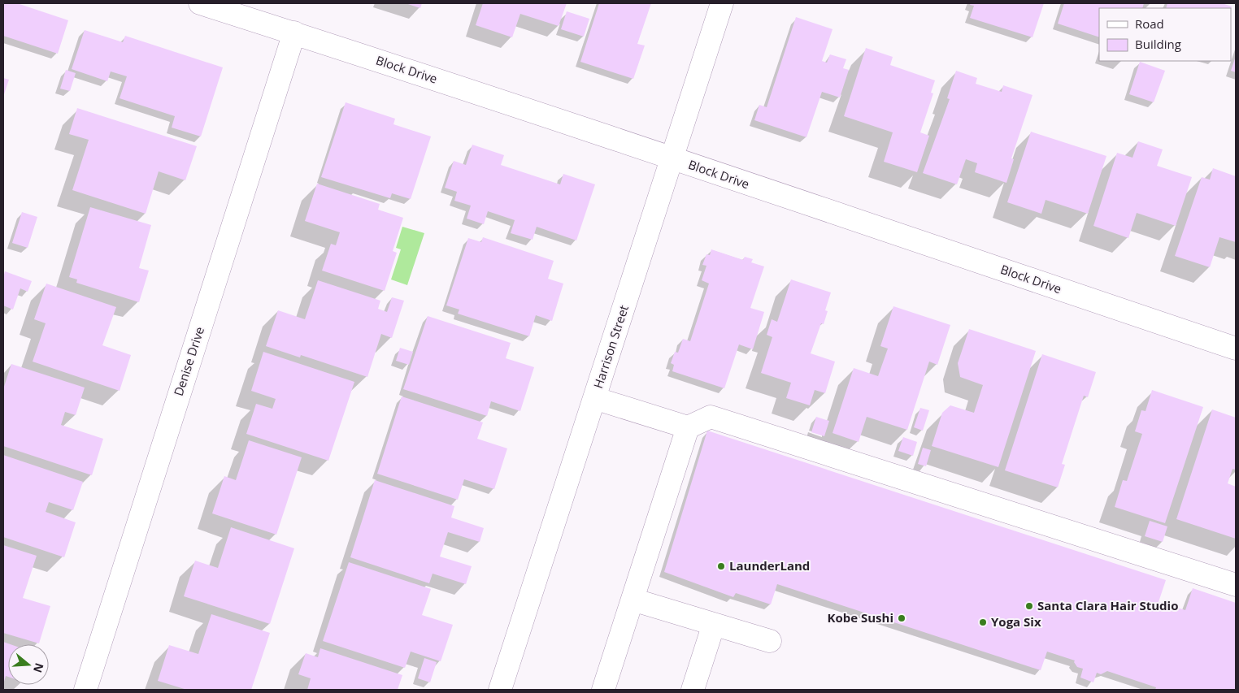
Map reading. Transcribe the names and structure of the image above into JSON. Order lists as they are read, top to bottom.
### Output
{
  "streets": {
    "street": ["Block Drive", "Harrison Street", "Denise Drive"]
  },
  "crossings": [
    ["Block Drive", "Harrison Street"],
    ["Block Drive", "Denise Drive"]
  ],
  "places": [
    "LaunderLand",
    "Santa Clara Hair Studio",
    "Kobe Sushi",
    "Yoga Six"
  ],
  "legend": ["Road", "Building"],
  "north": "right"
}
